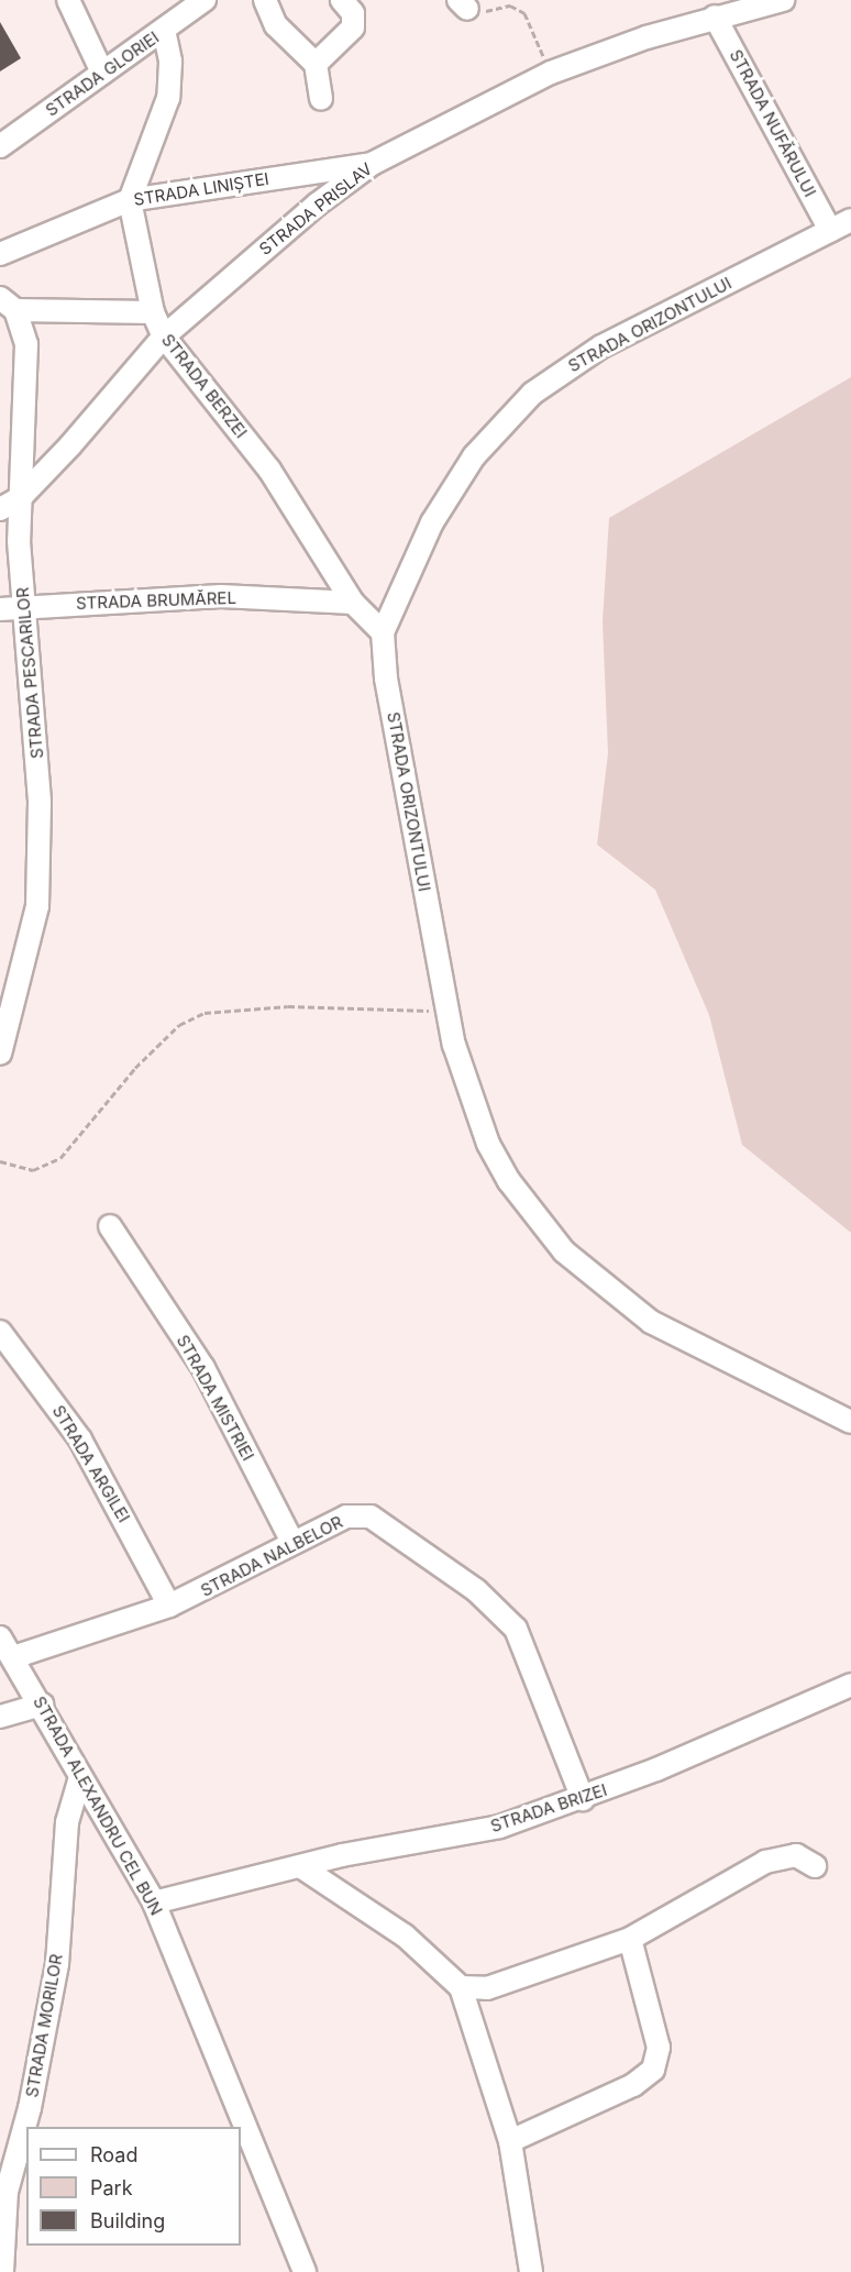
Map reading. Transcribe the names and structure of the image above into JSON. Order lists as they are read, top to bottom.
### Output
{
  "streets": {
    "street": [
      "STRADA GLORIEI",
      "STRADA NUFĂRULUI",
      "STRADA LINIȘTEI",
      "STRADA PRISLAV",
      "STRADA ORIZONTULUI",
      "STRADA BERZEI",
      "STRADA BRUMĂREL",
      "STRADA PESCARILOR",
      "STRADA MISTRIEI",
      "STRADA ARGILEI",
      "STRADA NALBELOR",
      "STRADA ALEXANDRU CEL BUN",
      "STRADA BRIZEI",
      "STRADA MORILOR"
    ]
  },
  "crossings": [
    ["STRADA NUFĂRULUI", "STRADA PRISLAV"],
    ["STRADA NUFĂRULUI", "STRADA ORIZONTULUI"],
    ["STRADA LINIȘTEI", "STRADA PRISLAV"],
    ["STRADA LINIȘTEI", "STRADA BERZEI"],
    ["STRADA PRISLAV", "STRADA BERZEI"],
    ["STRADA PRISLAV", "STRADA PESCARILOR"],
    ["STRADA ORIZONTULUI", "STRADA BERZEI"],
    ["STRADA BERZEI", "STRADA BRUMĂREL"],
    ["STRADA BRUMĂREL", "STRADA PESCARILOR"],
    ["STRADA MISTRIEI", "STRADA NALBELOR"],
    ["STRADA ARGILEI", "STRADA NALBELOR"],
    ["STRADA NALBELOR", "STRADA ALEXANDRU CEL BUN"],
    ["STRADA NALBELOR", "STRADA BRIZEI"],
    ["STRADA ALEXANDRU CEL BUN", "STRADA BRIZEI"],
    ["STRADA ALEXANDRU CEL BUN", "STRADA MORILOR"]
  ],
  "legend": ["Road", "Park", "Building"]
}
